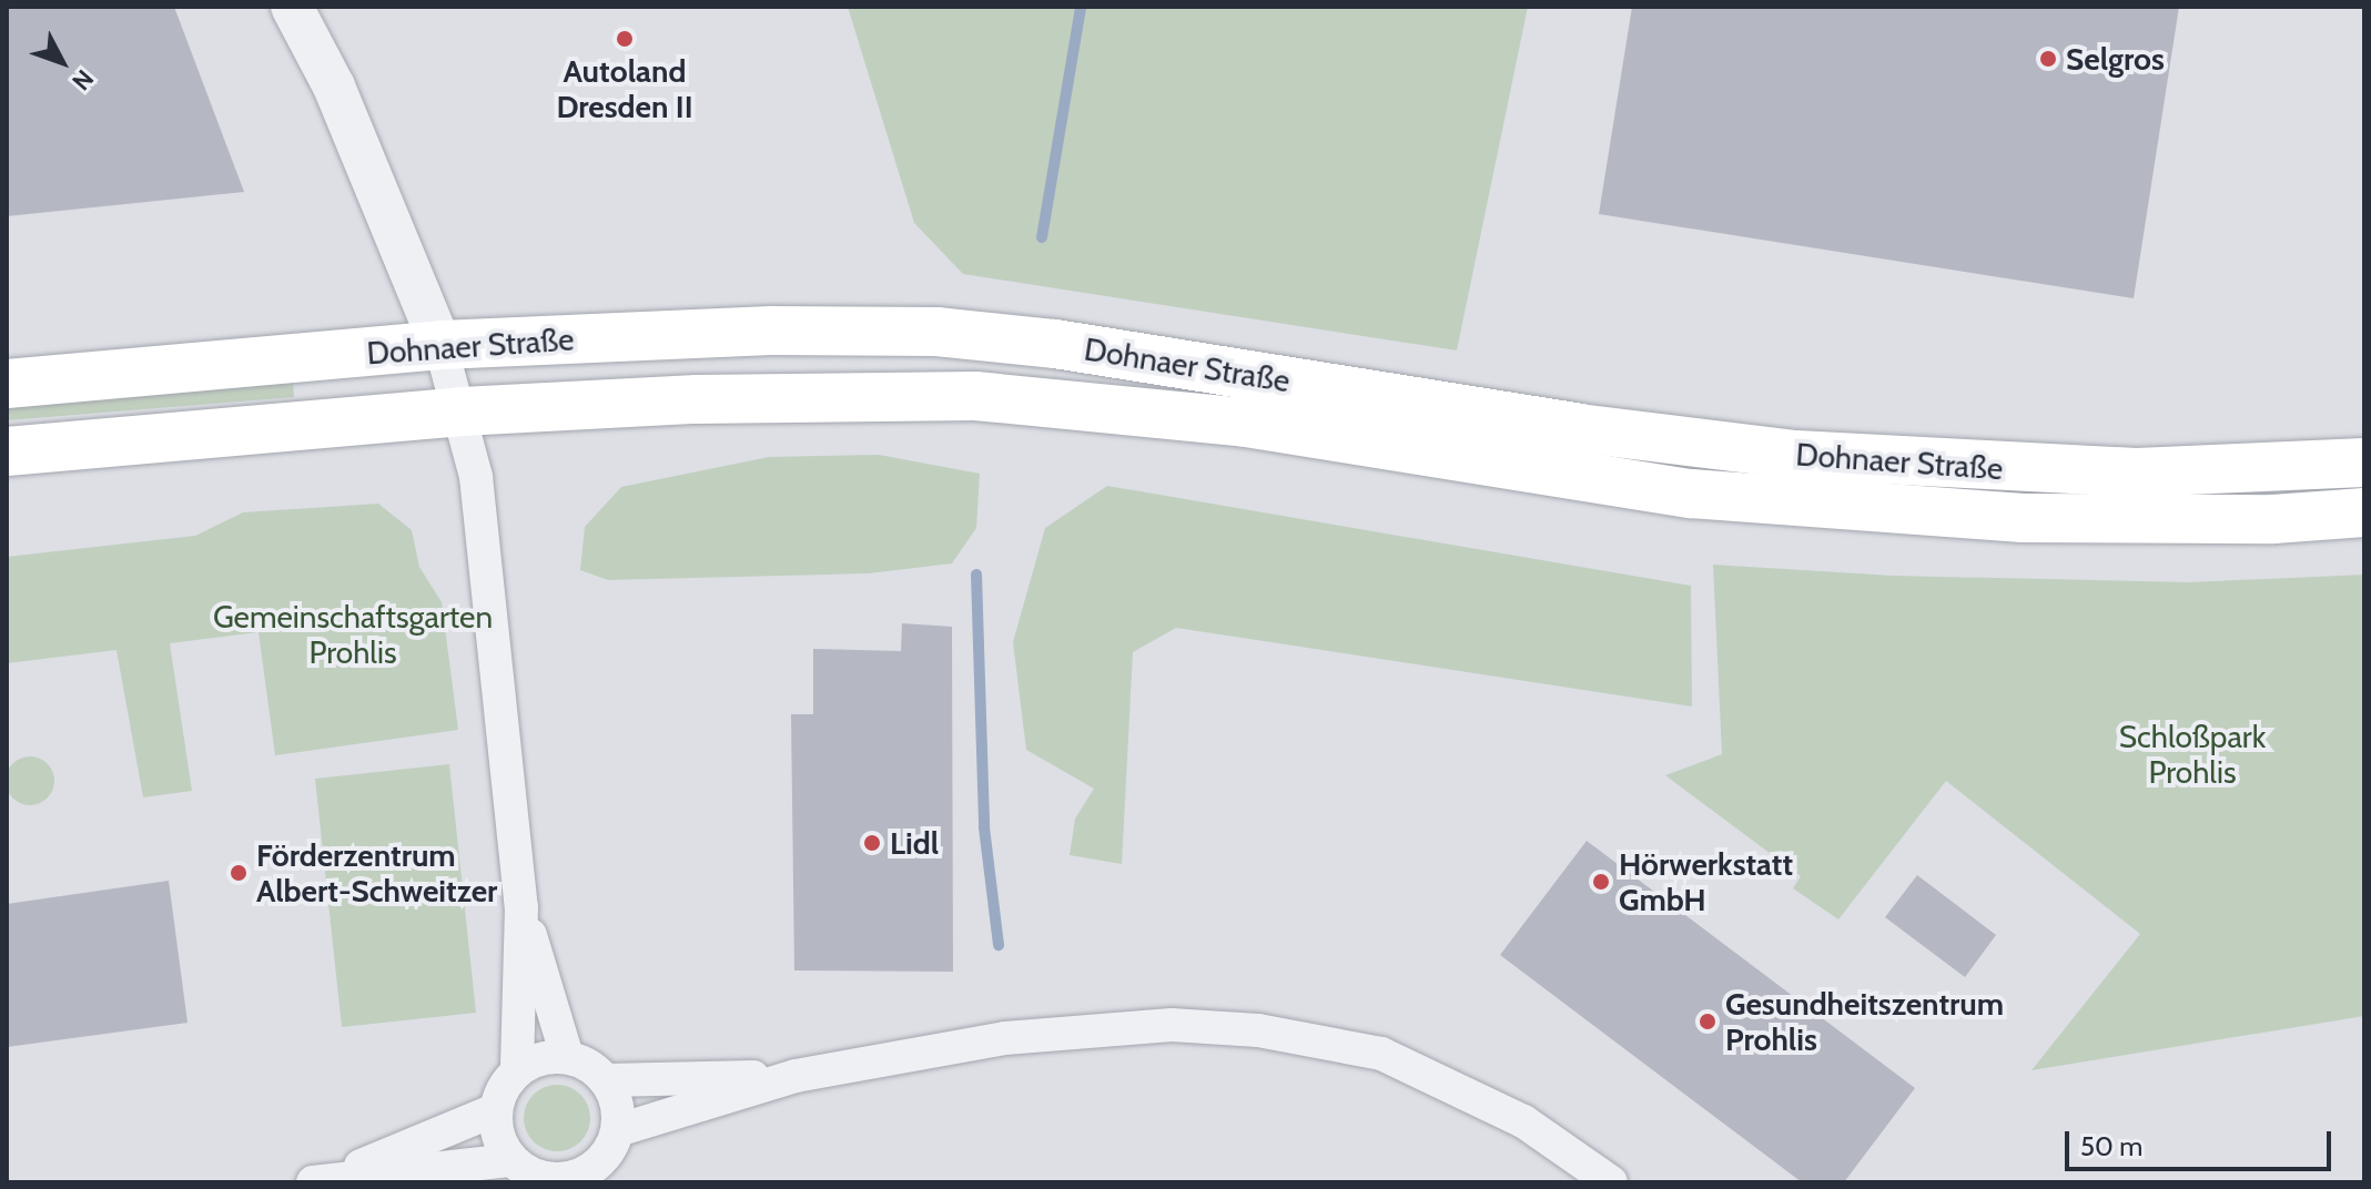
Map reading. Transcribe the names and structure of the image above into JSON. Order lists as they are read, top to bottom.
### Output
{
  "streets": {
    "main road": ["Dohnaer Straße"]
  },
  "parks": ["Gemeinschaftsgarten Prohlis", "Schloßpark Prohlis"],
  "places": [
    "Autoland Dresden II",
    "Selgros",
    "Lidl",
    "Förderzentrum Albert-Schweitzer",
    "Hörwerkstatt GmbH",
    "Gesundheitszentrum Prohlis"
  ],
  "scale_bar": "50 m",
  "north": "bottom right"
}
